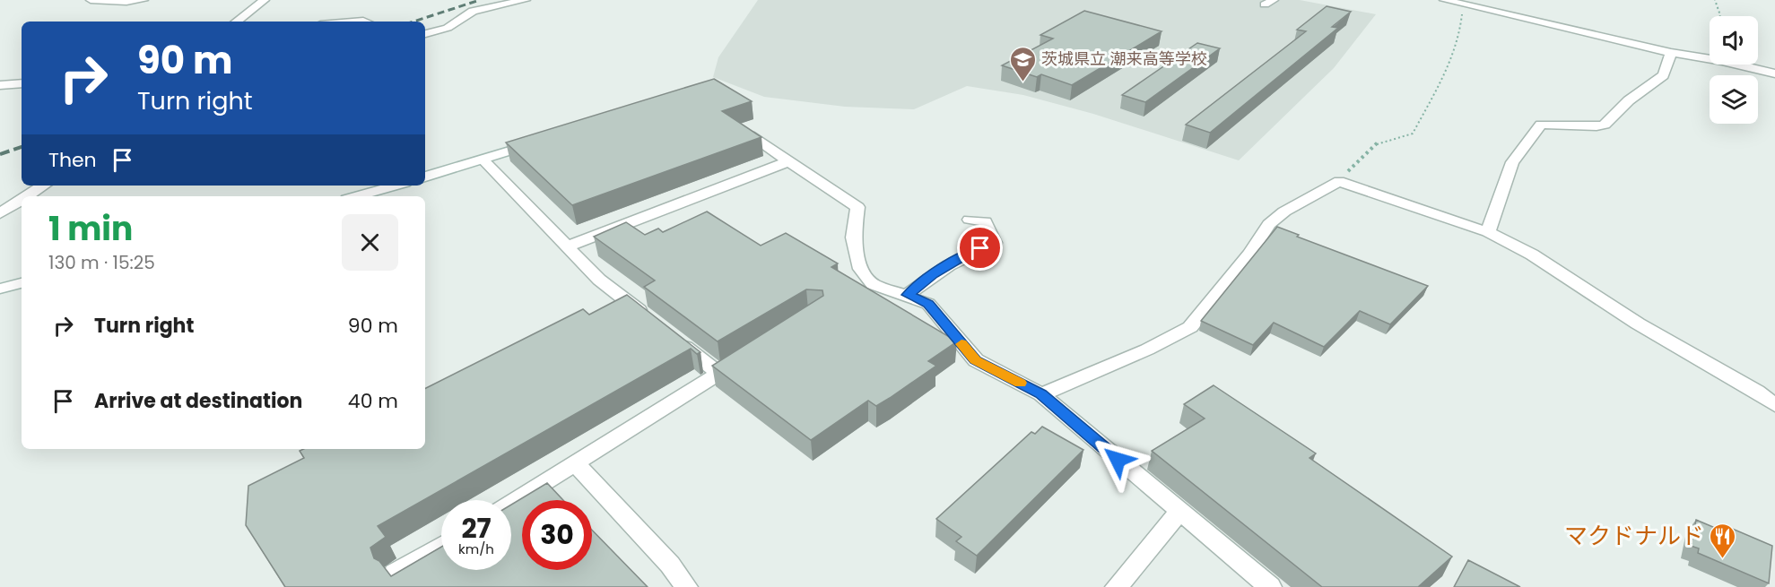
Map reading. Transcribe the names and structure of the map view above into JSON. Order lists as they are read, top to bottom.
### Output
{
  "places": {
    "school or university": ["茨城県立 潮来高等学校"],
    "restaurant": ["マクドナルド"]
  },
  "page": {
    "turn": ["90 m", "Turn right"],
    "then": "Then",
    "heading": ["1 min", "130 m · 15:25"],
    "list": [
      {
        "name": "Turn right",
        "value": "90 m"
      },
      {
        "name": "Arrive at destination",
        "value": "40 m"
      }
    ],
    "speed": "27 km/h",
    "limit": "30"
  }
}
